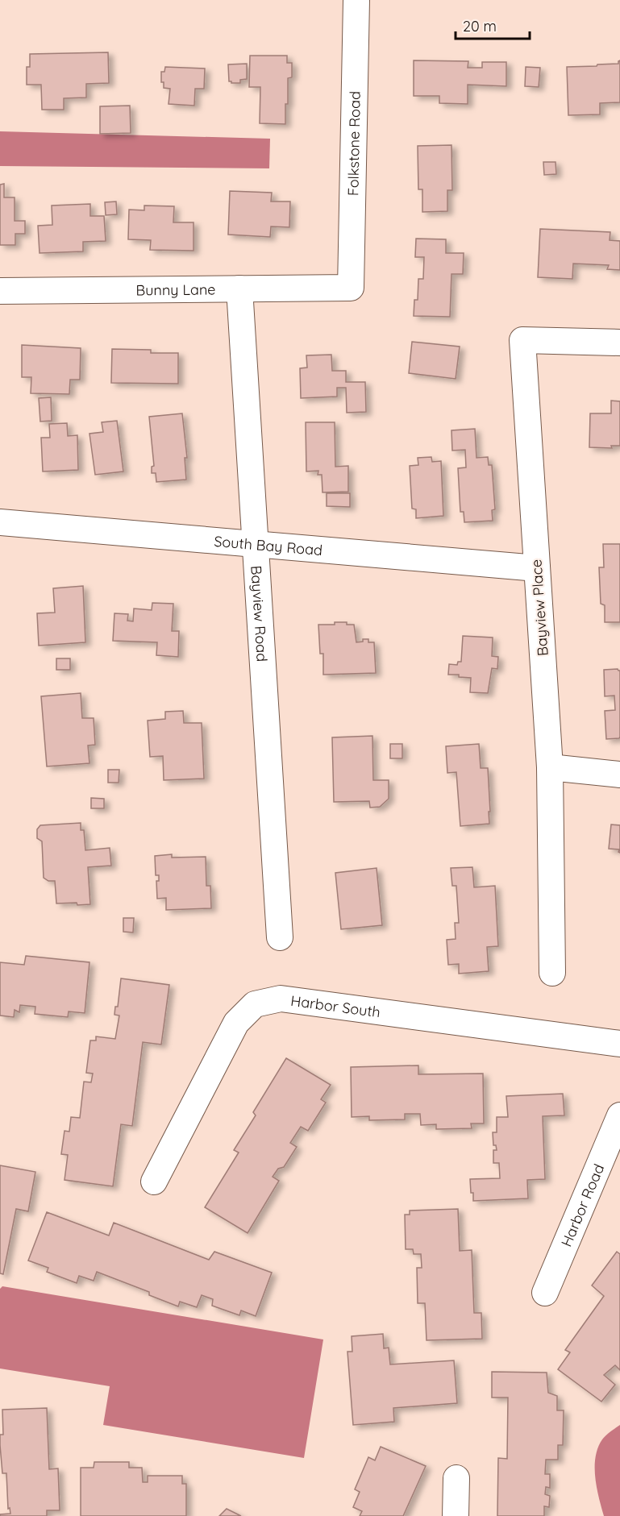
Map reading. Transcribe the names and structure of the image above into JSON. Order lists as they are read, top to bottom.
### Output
{
  "streets": {
    "street": [
      "Folkstone Road",
      "Bunny Lane",
      "South Bay Road",
      "Bayview Place",
      "Bayview Road",
      "Harbor South",
      "Harbor Road"
    ]
  },
  "crossings": [
    ["Folkstone Road", "Bunny Lane"],
    ["Bunny Lane", "Bayview Road"],
    ["South Bay Road", "Bayview Place"],
    ["South Bay Road", "Bayview Road"]
  ],
  "scale_bar": "20 m"
}
